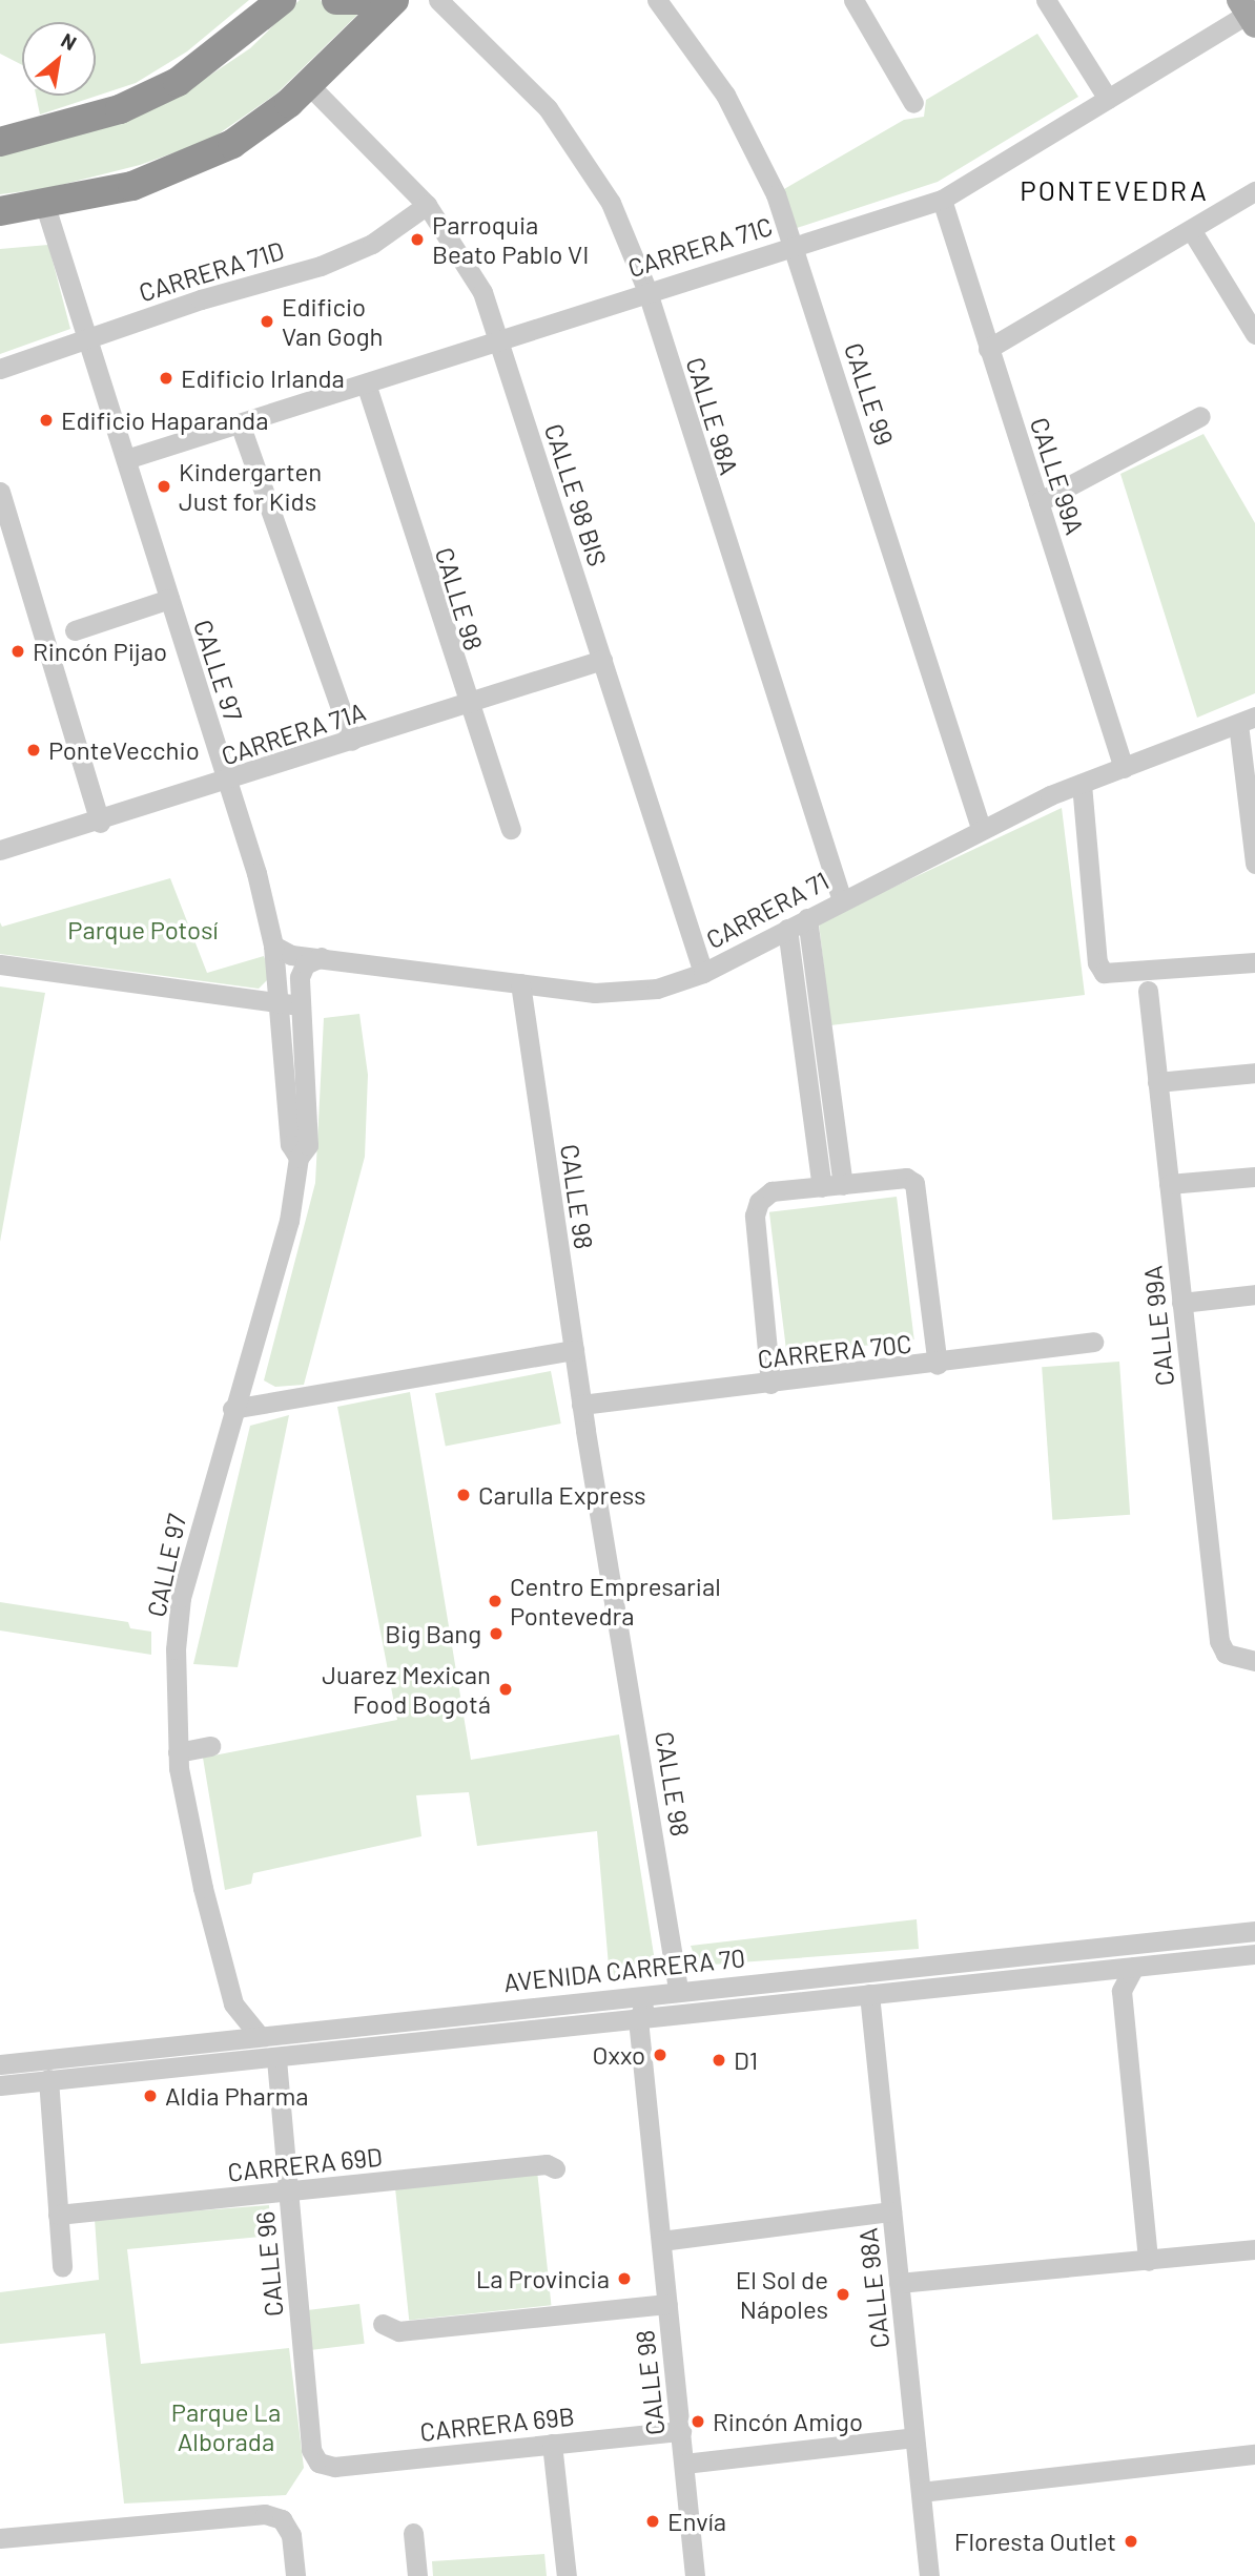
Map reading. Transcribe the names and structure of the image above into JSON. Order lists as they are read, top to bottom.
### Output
{
  "streets": {
    "street": [
      "CARRERA 71C",
      "CARRERA 71D",
      "CALLE 99",
      "CALLE 98A",
      "CALLE 99A",
      "CALLE 98 BIS",
      "CALLE 98",
      "CALLE 97",
      "CARRERA 71A",
      "CARRERA 71",
      "CARRERA 70C",
      "AVENIDA CARRERA 70",
      "CARRERA 69D",
      "CALLE 96",
      "CARRERA 69B"
    ]
  },
  "crossings": [
    ["CARRERA 71C", "CALLE 99"],
    ["CARRERA 71C", "CALLE 98A"],
    ["CARRERA 71C", "CALLE 99A"],
    ["CARRERA 71C", "CALLE 98 BIS"],
    ["CARRERA 71C", "CALLE 98"],
    ["CARRERA 71C", "CALLE 97"],
    ["CARRERA 71D", "CALLE 98 BIS"],
    ["CARRERA 71D", "CALLE 97"],
    ["CALLE 99", "CARRERA 71"],
    ["CALLE 98A", "CARRERA 71"],
    ["CALLE 98A", "AVENIDA CARRERA 70"],
    ["CALLE 99A", "CARRERA 71"],
    ["CALLE 98 BIS", "CARRERA 71A"],
    ["CALLE 98 BIS", "CARRERA 71"],
    ["CALLE 98", "CARRERA 71A"],
    ["CALLE 98", "CARRERA 71"],
    ["CALLE 98", "CARRERA 70C"],
    ["CALLE 98", "AVENIDA CARRERA 70"],
    ["CALLE 98", "CARRERA 69B"],
    ["CALLE 97", "CARRERA 71A"],
    ["CALLE 97", "CARRERA 71"],
    ["CALLE 97", "AVENIDA CARRERA 70"],
    ["AVENIDA CARRERA 70", "CALLE 96"],
    ["CARRERA 69D", "CALLE 96"],
    ["CALLE 96", "CARRERA 69B"]
  ],
  "districts": ["PONTEVEDRA"],
  "parks": ["Parque Potosí", "Parque La Alborada"],
  "places": [
    "Parroquia Beato Pablo VI",
    "Edificio Van Gogh",
    "Edificio Irlanda",
    "Edificio Haparanda",
    "Kindergarten Just for Kids",
    "Rincón Pijao",
    "PonteVecchio",
    "Carulla Express",
    "Centro Empresarial Pontevedra",
    "Big Bang",
    "Juarez Mexican Food Bogotá",
    "Oxxo",
    "D1",
    "Aldia Pharma",
    "La Provincia",
    "El Sol de Nápoles",
    "Rincón Amigo",
    "Envía",
    "Floresta Outlet"
  ],
  "north": "top right"
}
